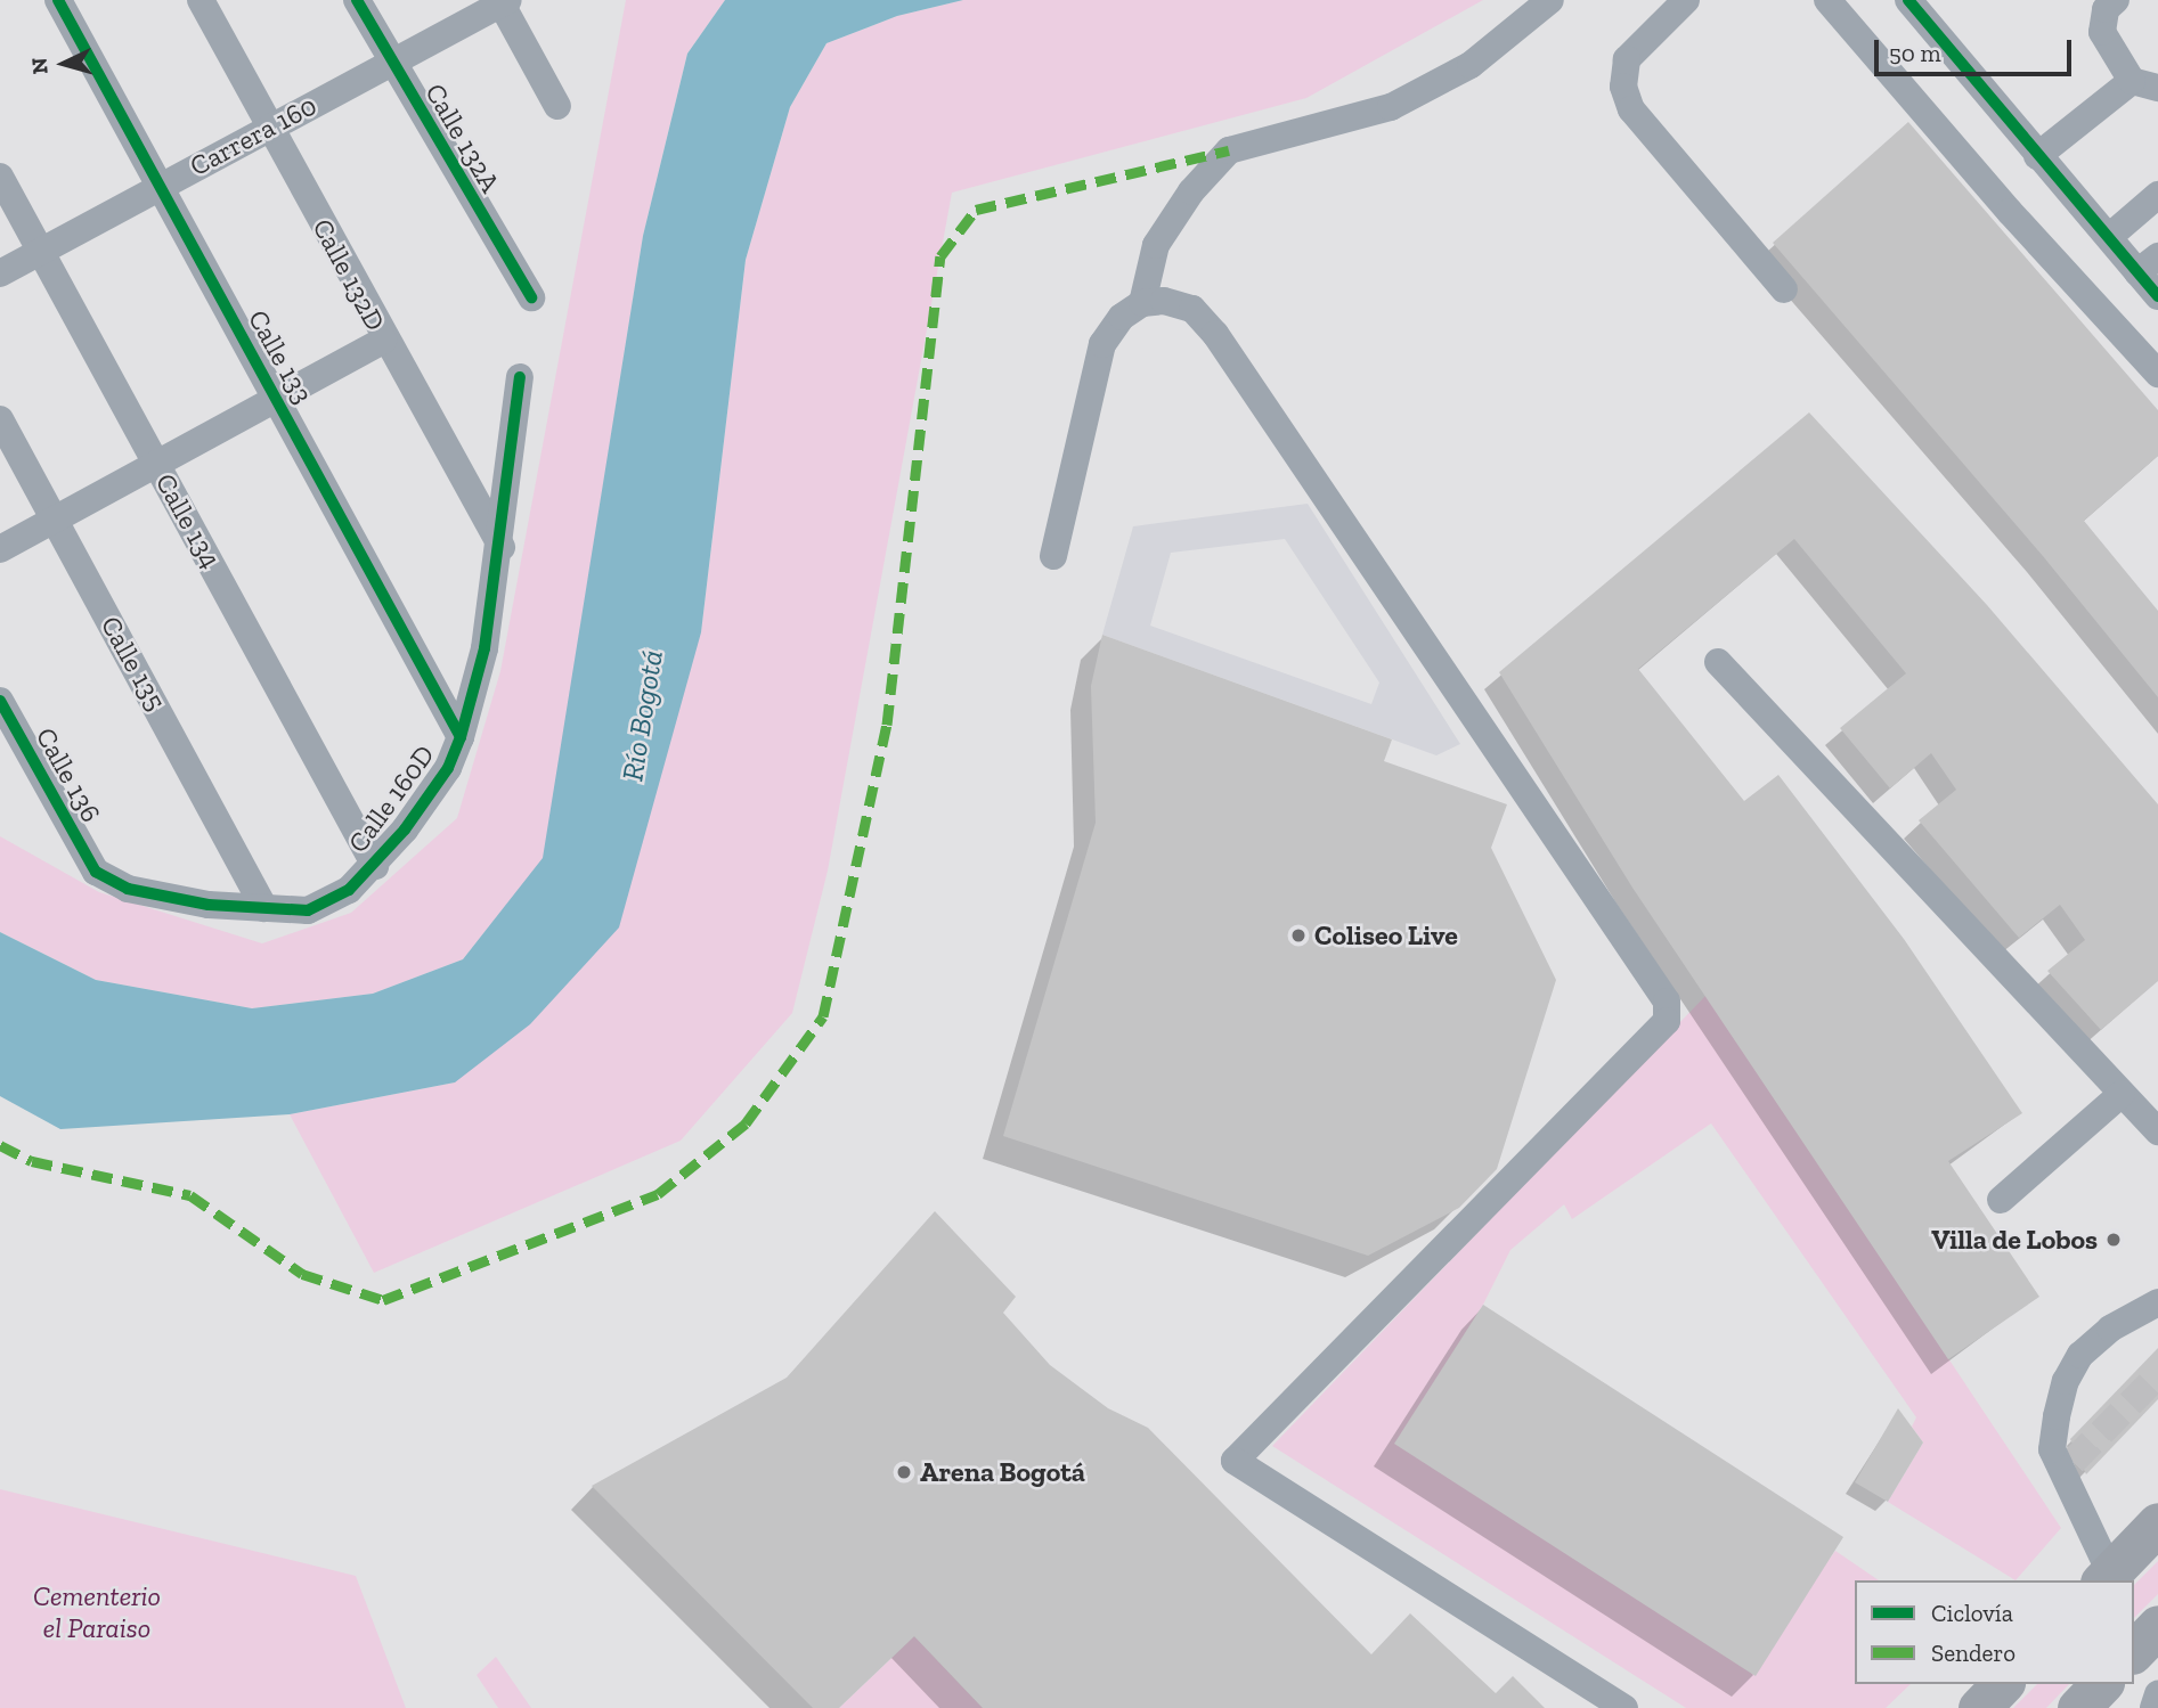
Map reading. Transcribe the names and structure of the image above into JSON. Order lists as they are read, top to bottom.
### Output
{
  "streets": {
    "street": [
      "Carrera 160",
      "Calle 132A",
      "Calle 132D",
      "Calle 133",
      "Calle 134",
      "Calle 135",
      "Calle 136",
      "Calle 160D"
    ]
  },
  "crossings": [
    ["Carrera 160", "Calle 132A"],
    ["Carrera 160", "Calle 132D"],
    ["Carrera 160", "Calle 133"],
    ["Carrera 160", "Calle 134"],
    ["Calle 132D", "Calle 160D"],
    ["Calle 133", "Calle 160D"],
    ["Calle 134", "Calle 160D"],
    ["Calle 135", "Calle 160D"],
    ["Calle 136", "Calle 160D"]
  ],
  "water": ["Río Bogotá"],
  "parks": ["Cementerio el Paraiso"],
  "places": ["Coliseo Live", "Villa de Lobos", "Arena Bogotá"],
  "legend": ["Ciclovía", "Sendero"],
  "scale_bar": "50 m",
  "north": "left"
}
